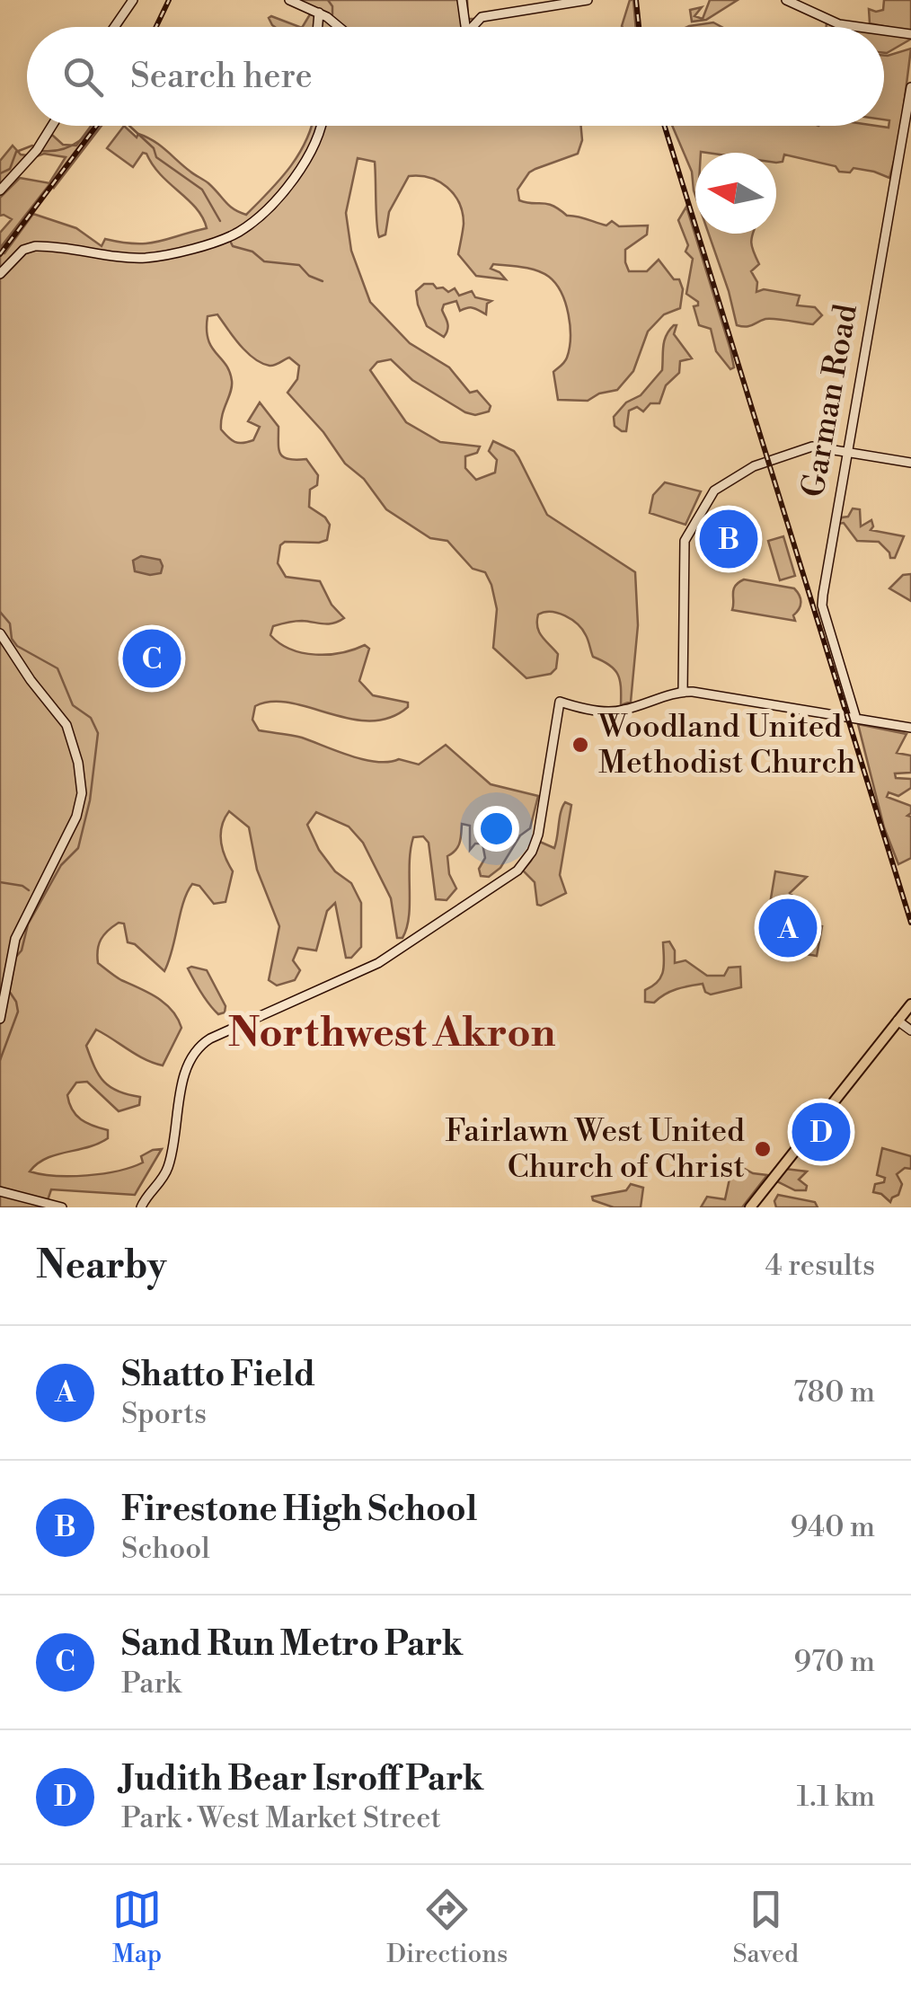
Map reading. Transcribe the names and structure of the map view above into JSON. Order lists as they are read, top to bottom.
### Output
{
  "streets": {
    "street": ["Garman Road"]
  },
  "districts": ["Northwest Akron"],
  "places": ["Woodland United Methodist Church", "Fairlawn West United Church of Christ"],
  "north": "left",
  "page": {
    "search": "Search here",
    "pins": [
      "B",
      "C",
      "A",
      "D"
    ],
    "heading": ["Nearby", "4 results"],
    "list": [
      {
        "mark": "A",
        "name": "Shatto Field",
        "note": "Sports",
        "value": "780 m"
      },
      {
        "mark": "B",
        "name": "Firestone High School",
        "note": "School",
        "value": "940 m"
      },
      {
        "mark": "C",
        "name": "Sand Run Metro Park",
        "note": "Park",
        "value": "970 m"
      },
      {
        "mark": "D",
        "name": "Judith Bear Isroff Park",
        "note": "Park · West Market Street",
        "value": "1.1 km"
      }
    ],
    "nav": ["Map", "Directions", "Saved"]
  }
}
